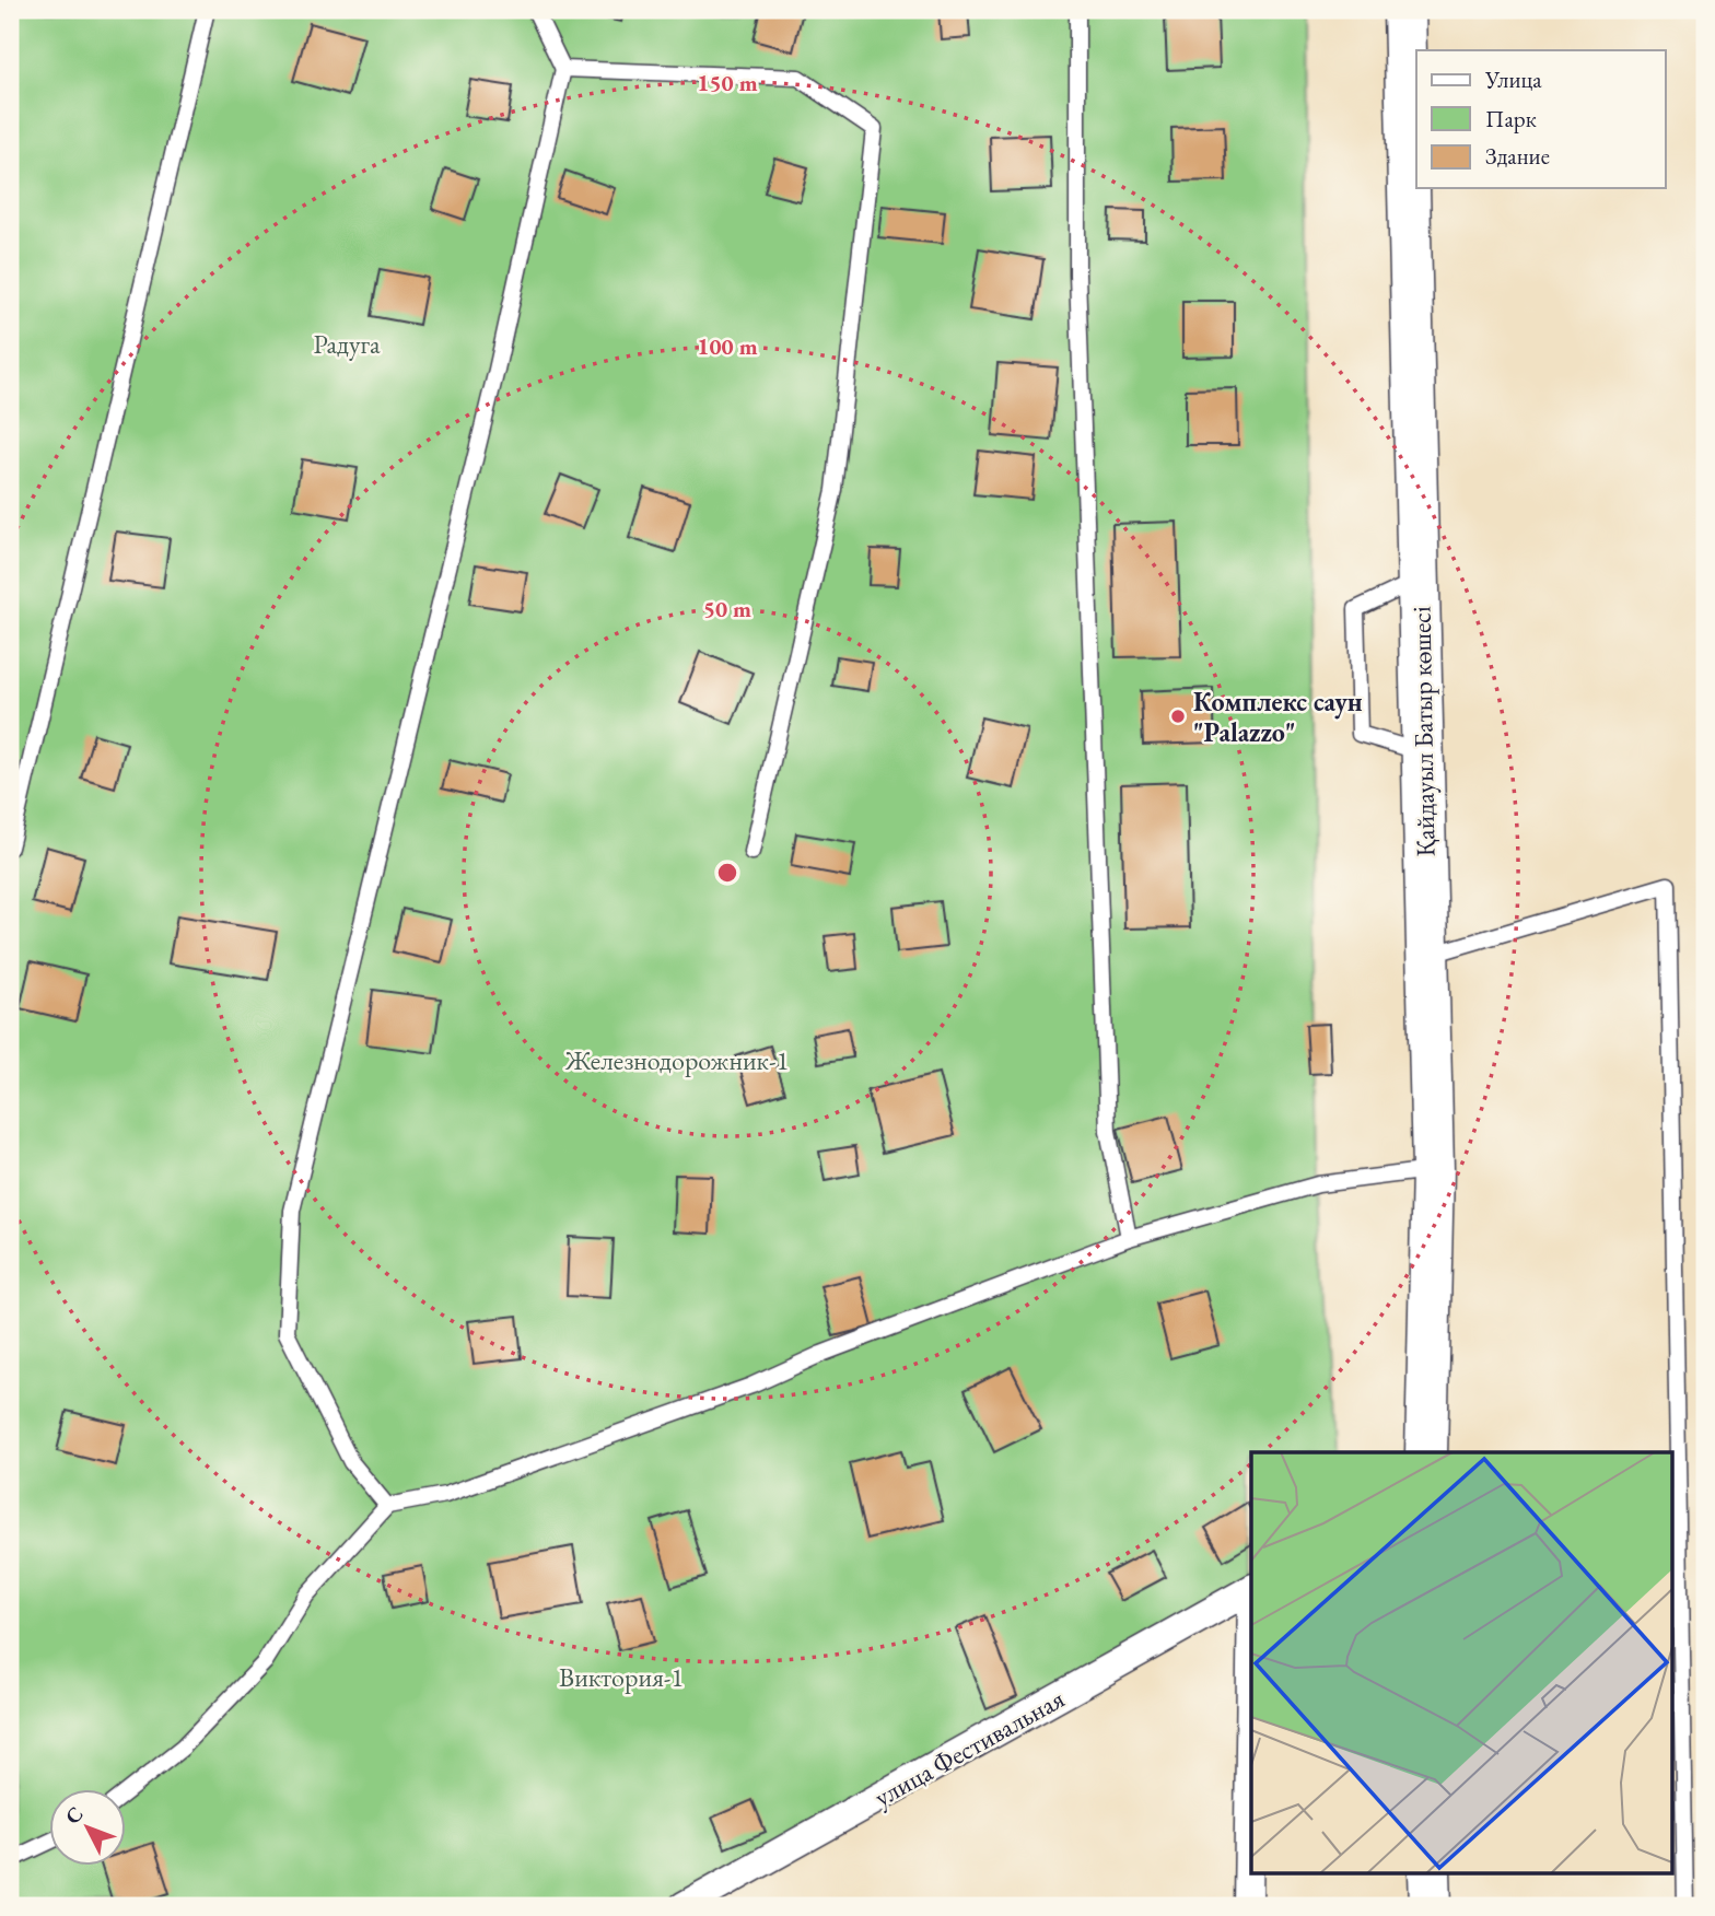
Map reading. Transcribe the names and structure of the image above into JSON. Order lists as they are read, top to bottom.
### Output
{
  "streets": {
    "street": ["Қайдауыл Батыр көшесі", "улица Фестивальная"]
  },
  "parks": ["Радуга", "Железнодорожник-1", "Виктория-1"],
  "places": ["Комплекс саун \"Palazzo\""],
  "legend": ["Улица", "Парк", "Здание"],
  "north": "top left",
  "rings": ["150 m", "100 m", "50 m"]
}
